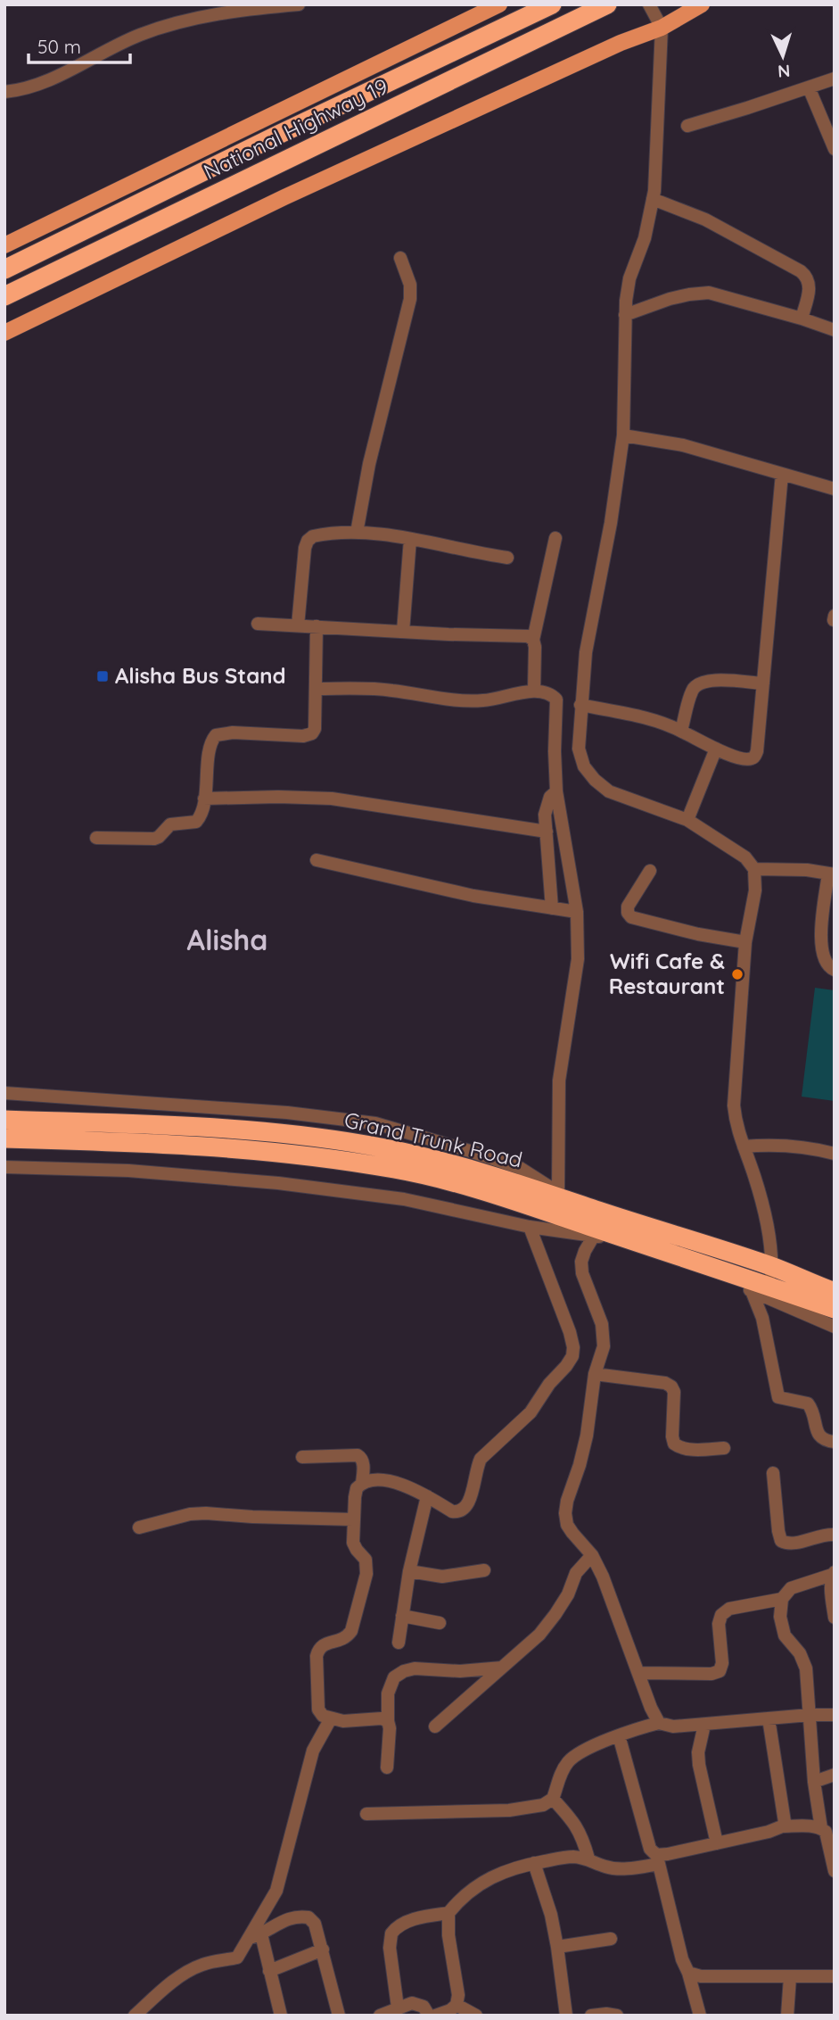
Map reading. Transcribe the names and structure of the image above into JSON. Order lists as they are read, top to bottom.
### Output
{
  "streets": {
    "highway": ["National Highway 19", "Grand Trunk Road"]
  },
  "districts": ["Alisha"],
  "places": {
    "transit": ["Alisha Bus Stand"],
    "other": ["Wifi Cafe & Restaurant"]
  },
  "scale_bar": "50 m",
  "north": "bottom"
}
